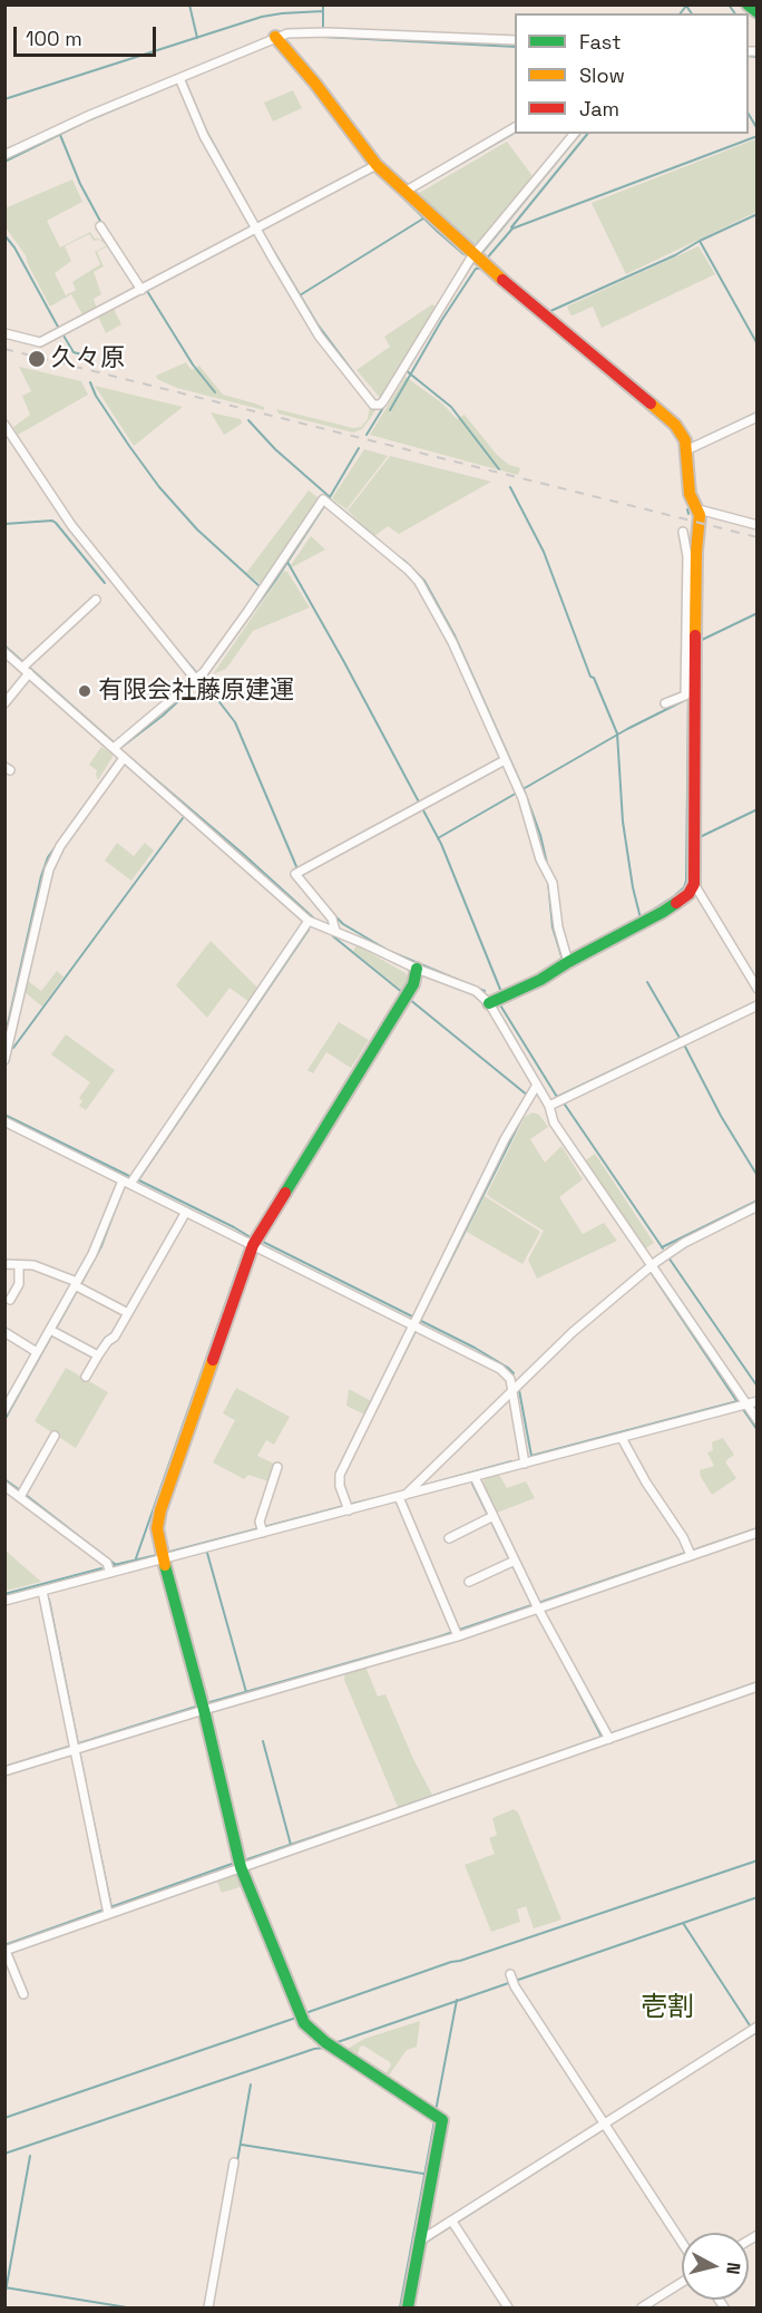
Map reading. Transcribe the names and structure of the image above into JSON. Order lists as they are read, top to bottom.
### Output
{
  "districts": ["壱割"],
  "places": ["久々原", "有限会社藤原建運"],
  "legend": ["Fast", "Slow", "Jam"],
  "scale_bar": "100 m",
  "north": "right"
}
